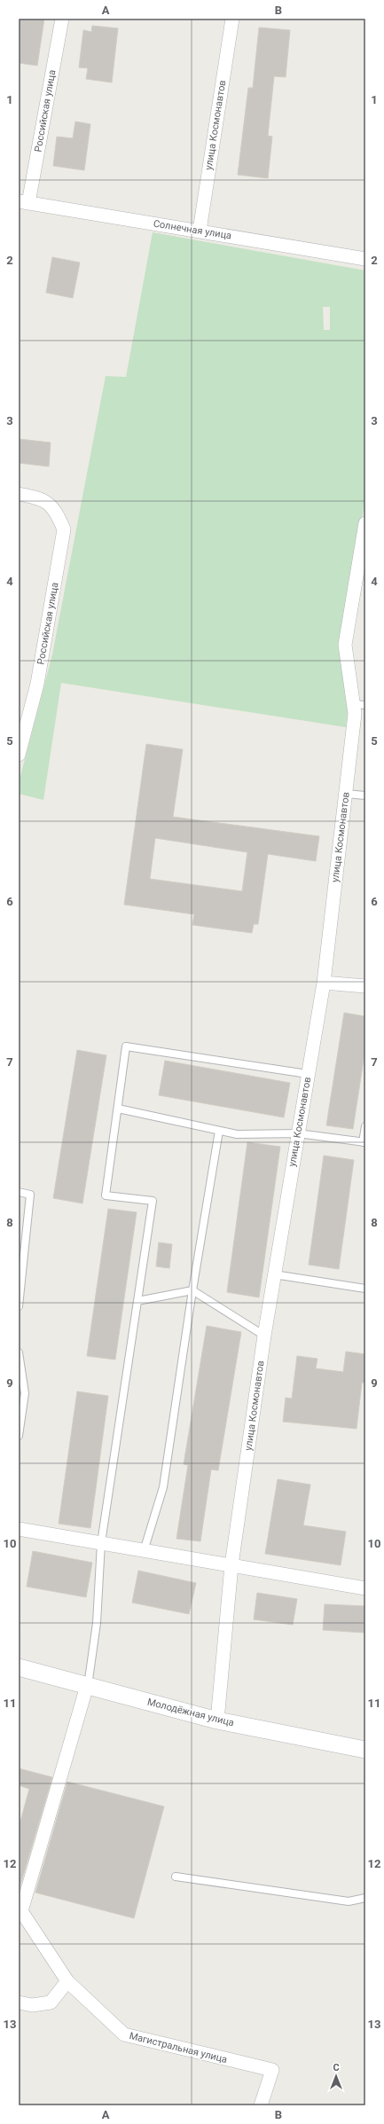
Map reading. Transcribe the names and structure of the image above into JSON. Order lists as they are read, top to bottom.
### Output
{
  "streets": {
    "street": [
      "Российская улица",
      "улица Космонавтов",
      "Солнечная улица",
      "Молодёжная улица",
      "Магистральная улица"
    ]
  },
  "crossings": [
    ["Российская улица", "Солнечная улица"],
    ["улица Космонавтов", "Солнечная улица"],
    ["улица Космонавтов", "Молодёжная улица"]
  ],
  "north": "top",
  "grid": {
    "columns": ["A", "B"],
    "rows": [
      "1",
      "2",
      "3",
      "4",
      "5",
      "6",
      "7",
      "8",
      "9",
      "10",
      "11",
      "12",
      "13"
    ]
  }
}
